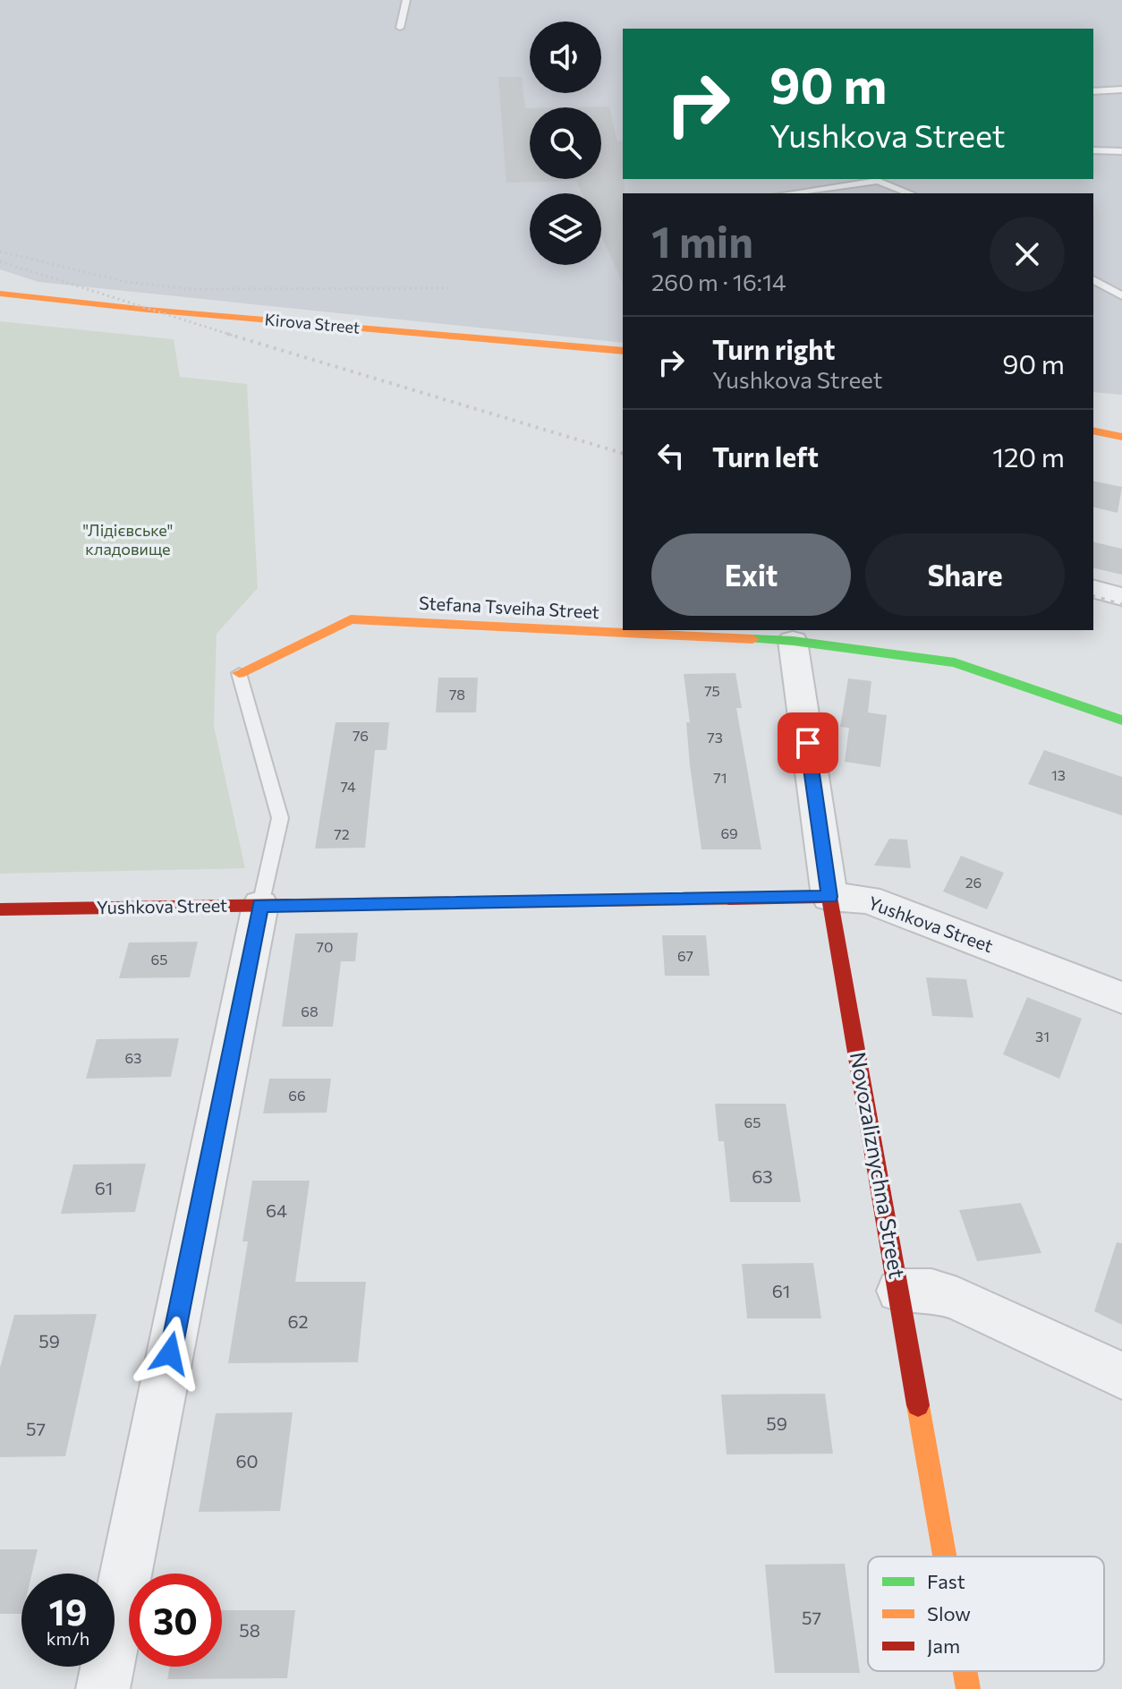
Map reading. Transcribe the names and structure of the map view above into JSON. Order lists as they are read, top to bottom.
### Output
{
  "streets": {
    "main road": [
      "Kirova Street",
      "Stefana Tsveiha Street",
      "Yushkova Street",
      "Novozaliznychna Street"
    ]
  },
  "crossings": [
    ["Stefana Tsveiha Street", "Novozaliznychna Street"],
    ["Yushkova Street", "Novozaliznychna Street"]
  ],
  "parks": ["\"Лідієвське\" кладовище"],
  "house_numbers": [
    "75",
    "78",
    "76",
    "73",
    "13",
    "71",
    "74",
    "69",
    "72",
    "26",
    "70",
    "67",
    "65",
    "68",
    "31",
    "63",
    "66",
    "65",
    "63",
    "61",
    "64",
    "61",
    "62",
    "59",
    "59",
    "57",
    "60",
    "57",
    "58"
  ],
  "legend": ["Fast", "Slow", "Jam"],
  "page": {
    "turn": ["90 m", "Yushkova Street"],
    "heading": ["1 min", "260 m · 16:14"],
    "list": [
      {
        "name": "Turn right",
        "note": "Yushkova Street",
        "value": "90 m"
      },
      {
        "name": "Turn left",
        "value": "120 m"
      }
    ],
    "buttons": ["Exit", "Share"],
    "speed": "19 km/h",
    "limit": "30"
  }
}
